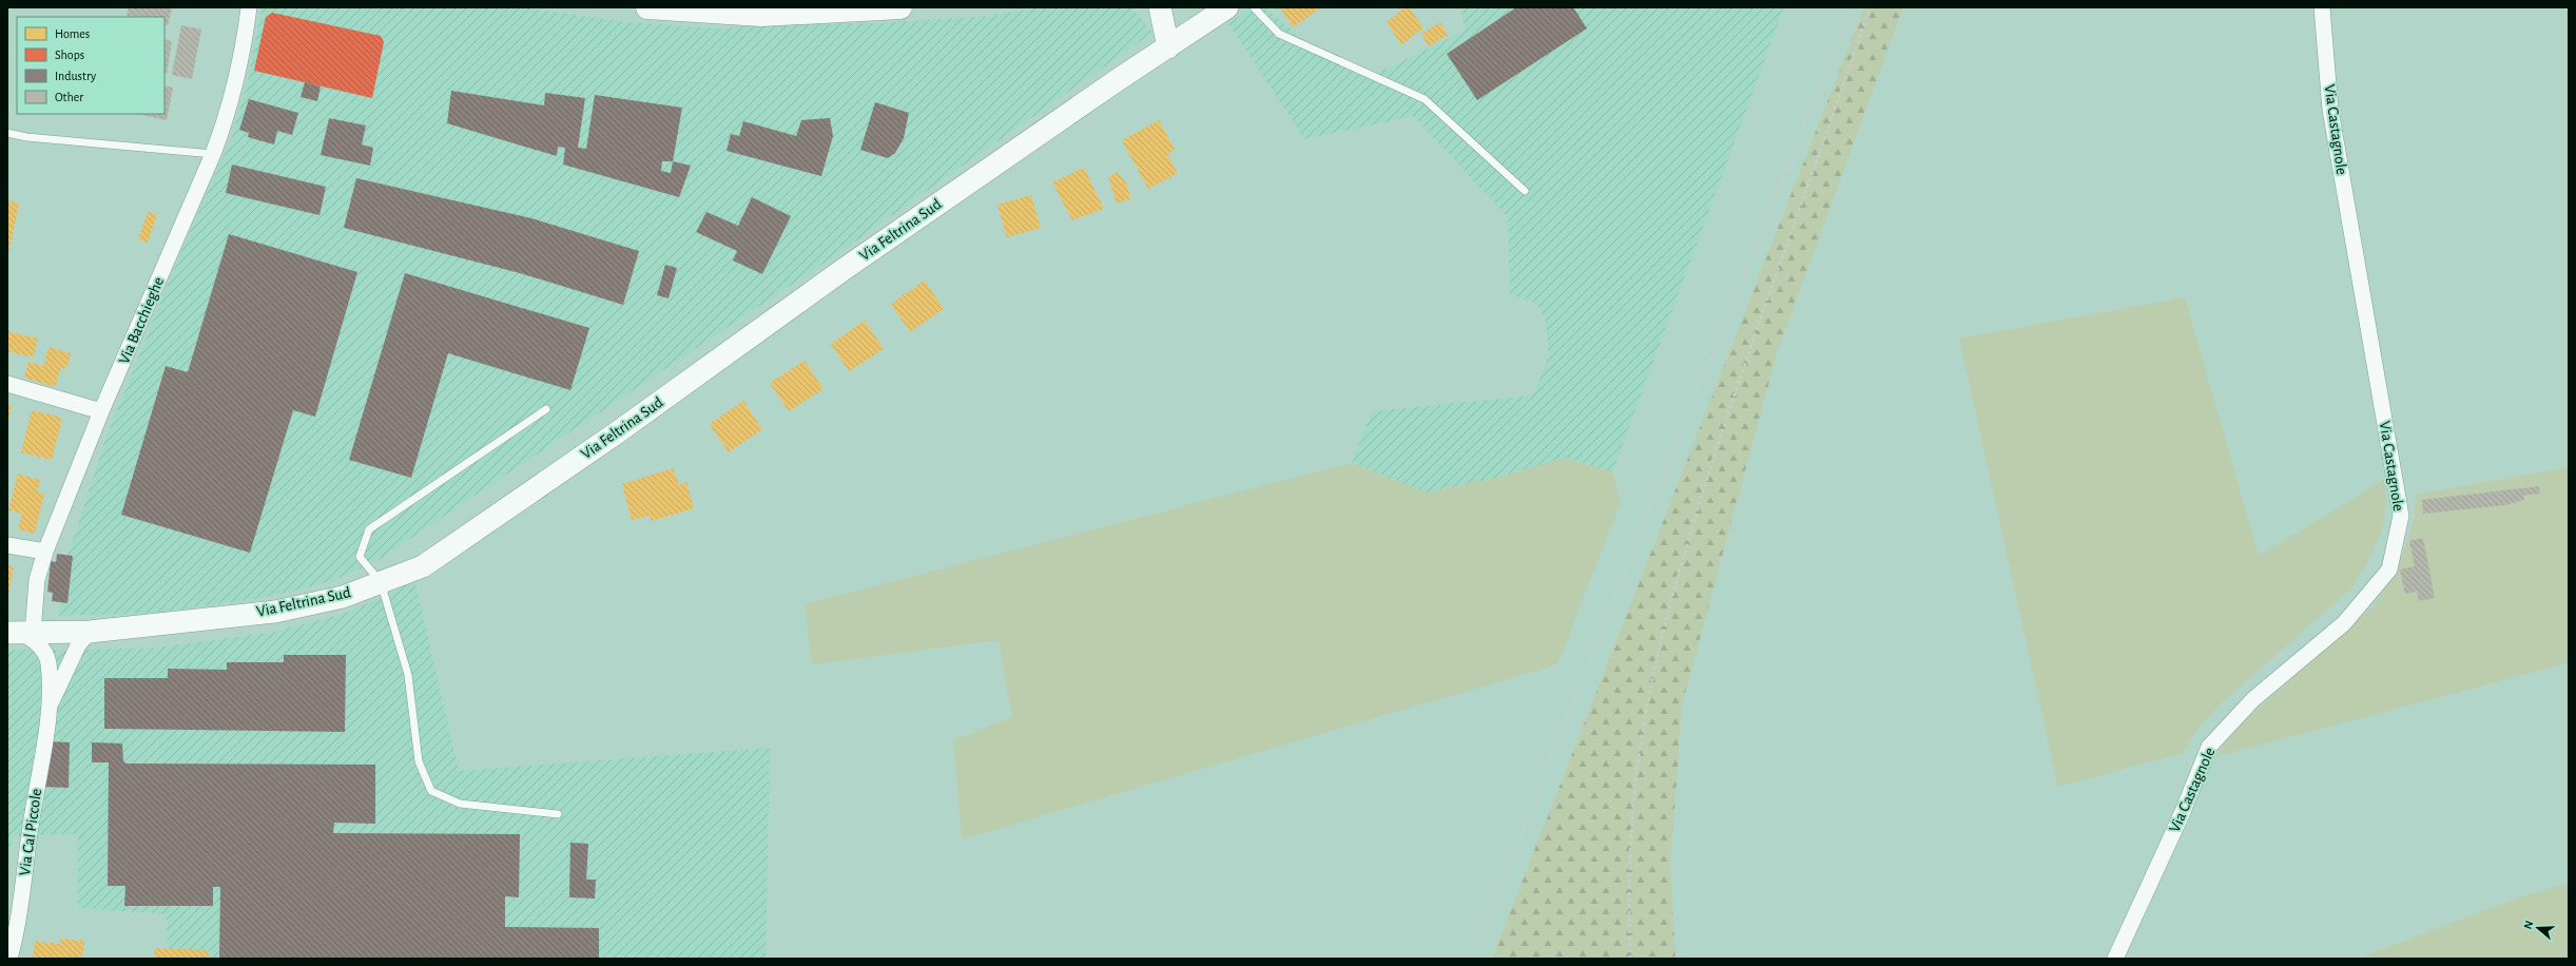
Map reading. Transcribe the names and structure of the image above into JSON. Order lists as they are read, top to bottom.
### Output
{
  "streets": {
    "main road": ["Via Feltrina Sud"],
    "street": ["Via Castagnole", "Via Bacchieghe", "Via Cal Piccole"]
  },
  "crossings": [
    ["Via Feltrina Sud", "Via Bacchieghe"],
    ["Via Feltrina Sud", "Via Cal Piccole"],
    ["Via Bacchieghe", "Via Cal Piccole"]
  ],
  "legend": [
    "Homes",
    "Shops",
    "Industry",
    "Other"
  ],
  "north": "left"
}
